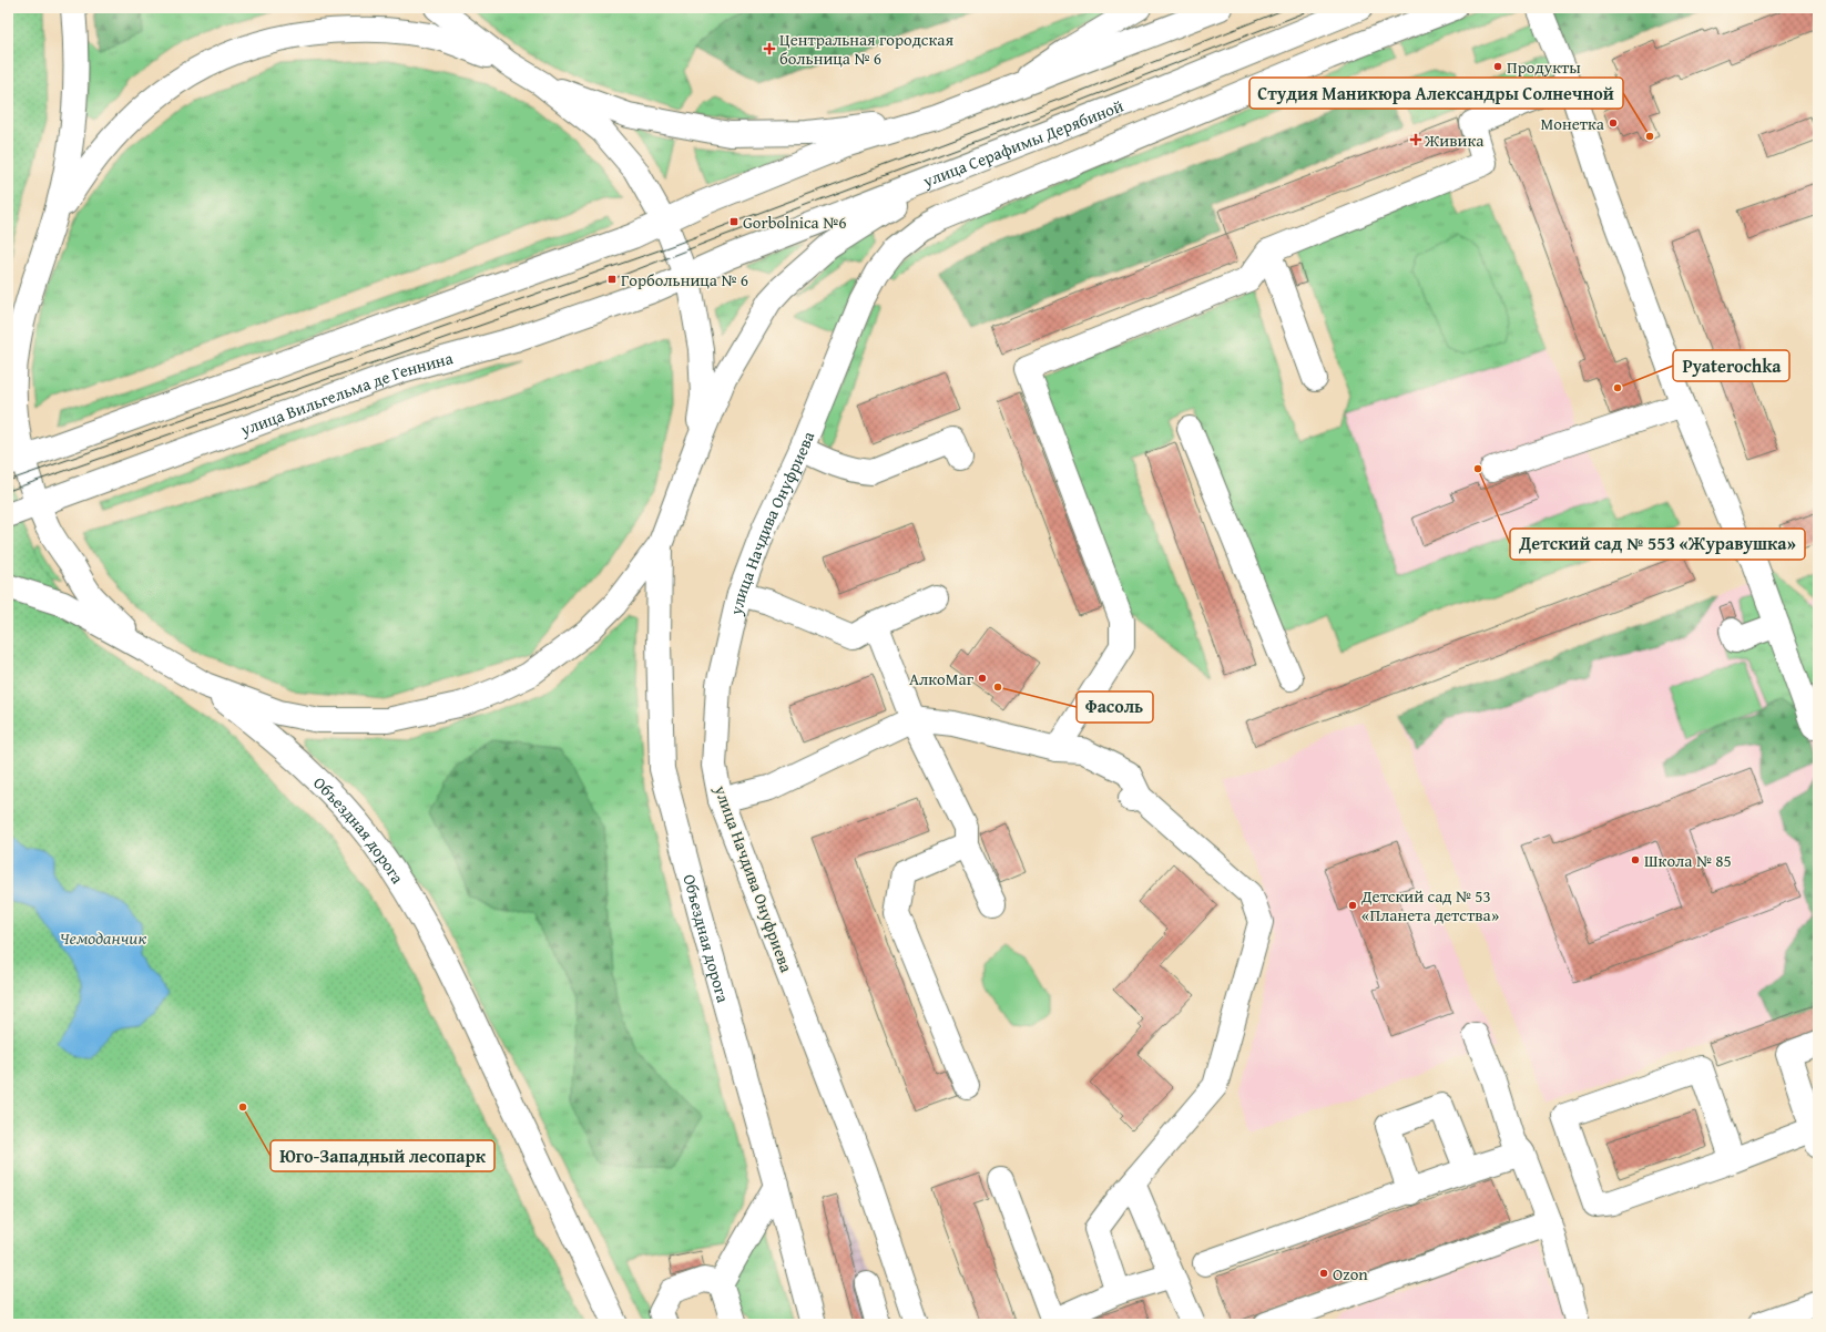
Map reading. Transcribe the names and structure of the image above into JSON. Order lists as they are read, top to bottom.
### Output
{
  "streets": {
    "main road": [
      "улица Серафимы Дерябиной",
      "улица Вильгельма де Геннина",
      "улица Начдива Онуфриева",
      "Объездная дорога"
    ]
  },
  "crossings": [
    ["улица Серафимы Дерябиной", "улица Вильгельма де Геннина"]
  ],
  "water": ["Чемоданчик"],
  "places": {
    "health": ["Центральная городская больница № 6", "Живика"],
    "other": [
      "Продукты",
      "Монетка",
      "Студия Маникюра Александры Солнечной",
      "Pyaterochka",
      "Детский сад № 553 «Журавушка»",
      "АлкоМаг",
      "Фасоль",
      "Школа № 85",
      "Детский сад № 53 «Планета детства»",
      "Юго-Западный лесопарк",
      "Ozon"
    ],
    "transit": ["Gorbolnica №6", "Горбольница № 6"]
  }
}
